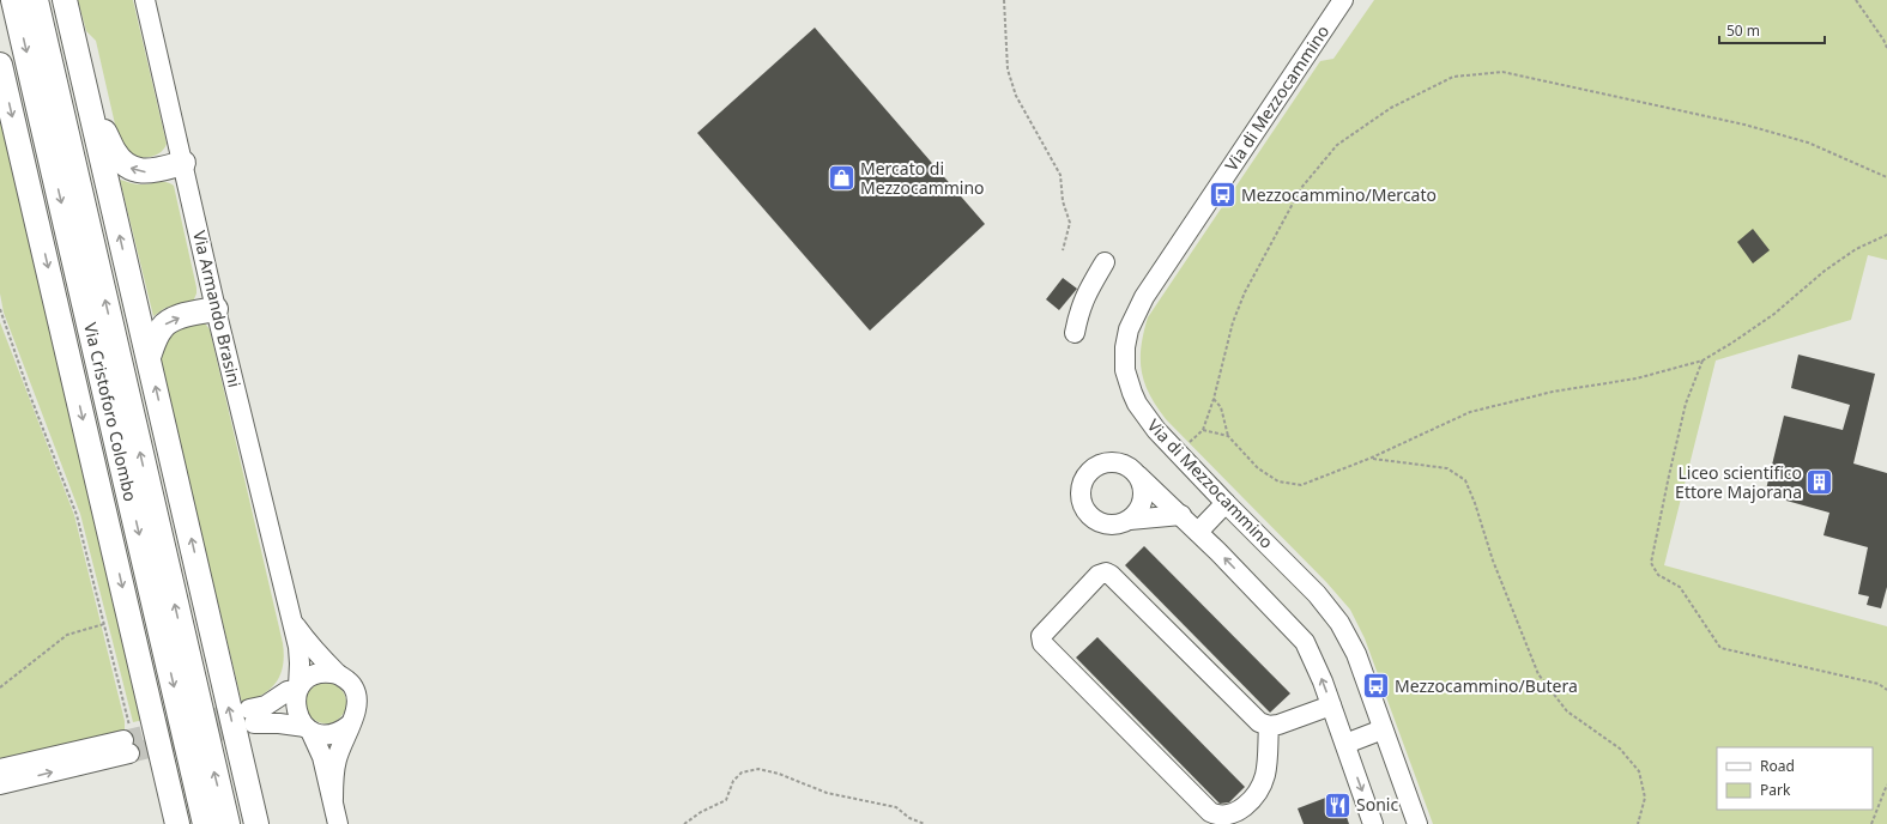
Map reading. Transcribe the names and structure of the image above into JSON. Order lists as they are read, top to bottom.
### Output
{
  "streets": {
    "highway": ["Via Cristoforo Colombo"],
    "street": ["Via di Mezzocammino", "Via Armando Brasini"]
  },
  "places": {
    "shop": ["Mercato di Mezzocammino"],
    "bus stop": ["Mezzocammino/Mercato", "Mezzocammino/Butera"],
    "building": ["Liceo scientifico Ettore Majorana"],
    "restaurant": ["Sonic"]
  },
  "legend": ["Road", "Park"],
  "scale_bar": "50 m"
}
